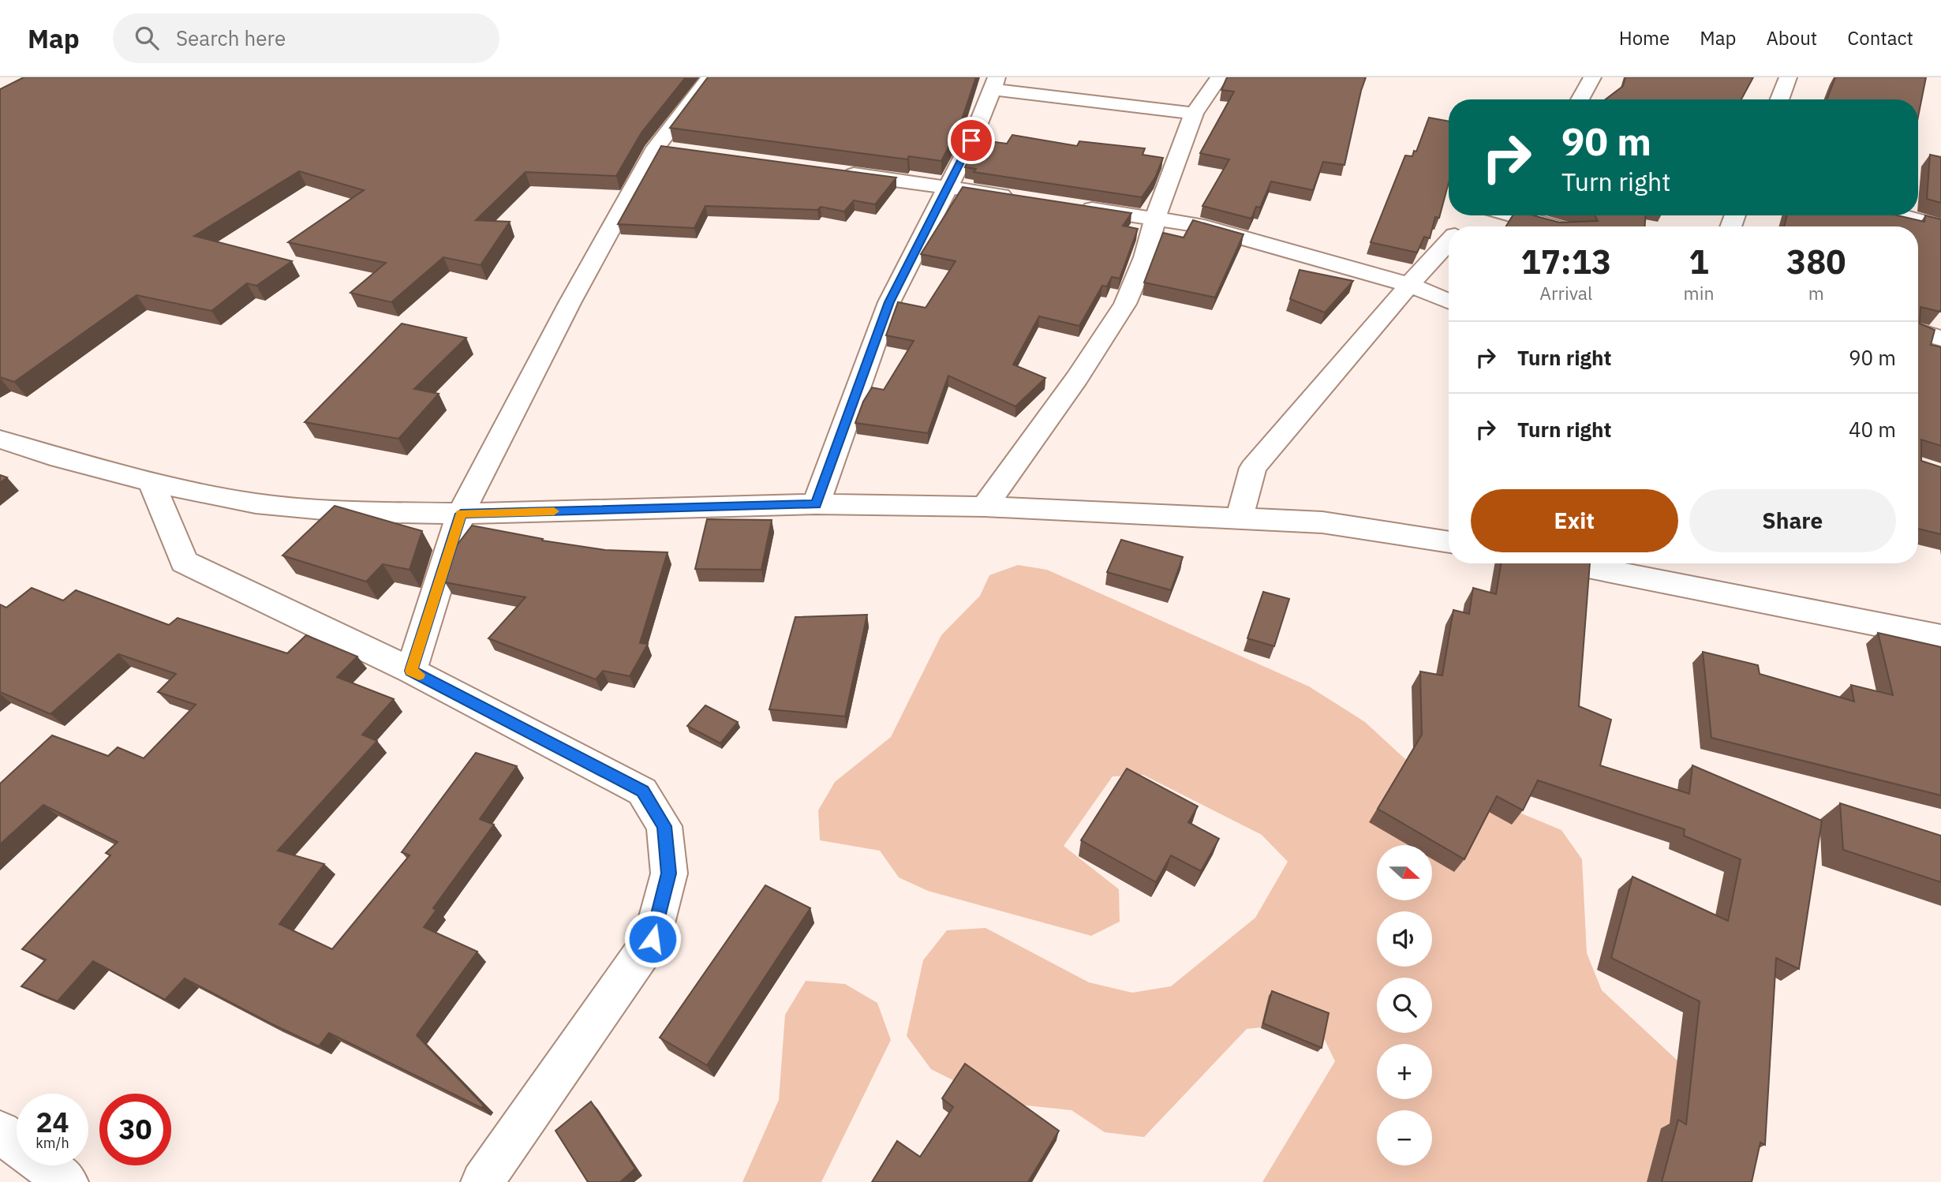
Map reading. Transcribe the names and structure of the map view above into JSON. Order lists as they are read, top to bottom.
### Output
{
  "north": "right",
  "page": {
    "header": "Map",
    "search": "Search here",
    "nav": [
      "Home",
      "Map",
      "About",
      "Contact"
    ],
    "turn": ["90 m", "Turn right"],
    "eta": [
      "17:13",
      "Arrival",
      "1",
      "min",
      "380",
      "m"
    ],
    "list": [
      {
        "name": "Turn right",
        "value": "90 m"
      },
      {
        "name": "Turn right",
        "value": "40 m"
      }
    ],
    "buttons": ["Exit", "Share"],
    "map_buttons": ["+", "−"],
    "speed": "24 km/h",
    "limit": "30"
  }
}
